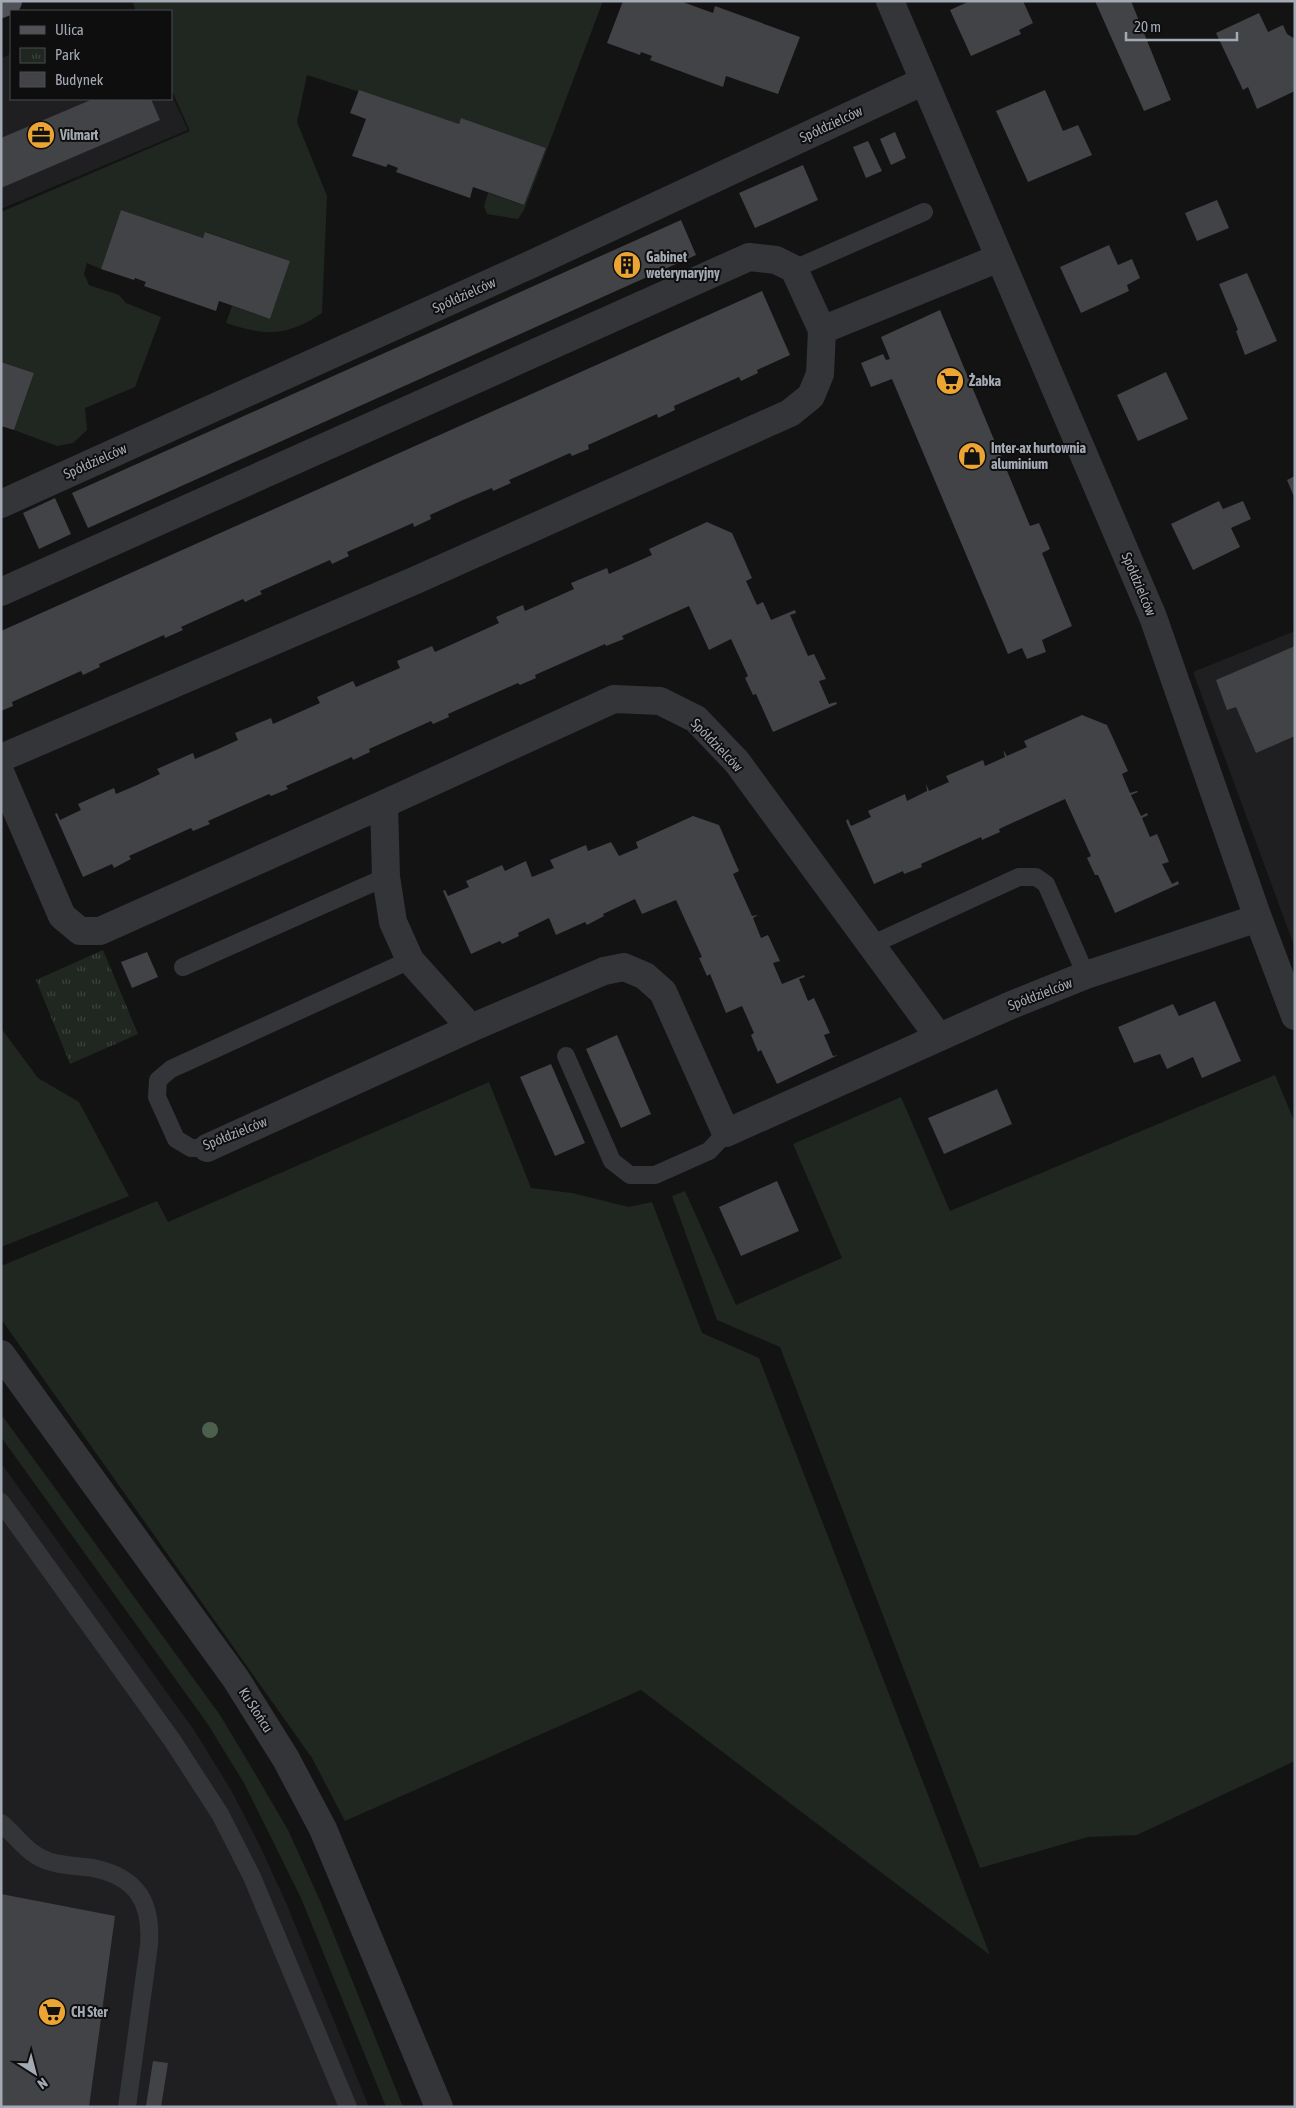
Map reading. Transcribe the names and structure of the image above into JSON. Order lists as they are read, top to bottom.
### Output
{
  "streets": {
    "street": ["Spółdzielców", "Ku Słońcu"]
  },
  "places": {
    "office": ["Vilmart"],
    "building": ["Gabinet weterynaryjny"],
    "supermarket": ["Żabka", "CH Ster"],
    "shop": ["Inter-ax hurtownia aluminium"]
  },
  "legend": ["Ulica", "Park", "Budynek"],
  "scale_bar": "20 m",
  "north": "bottom right"
}
